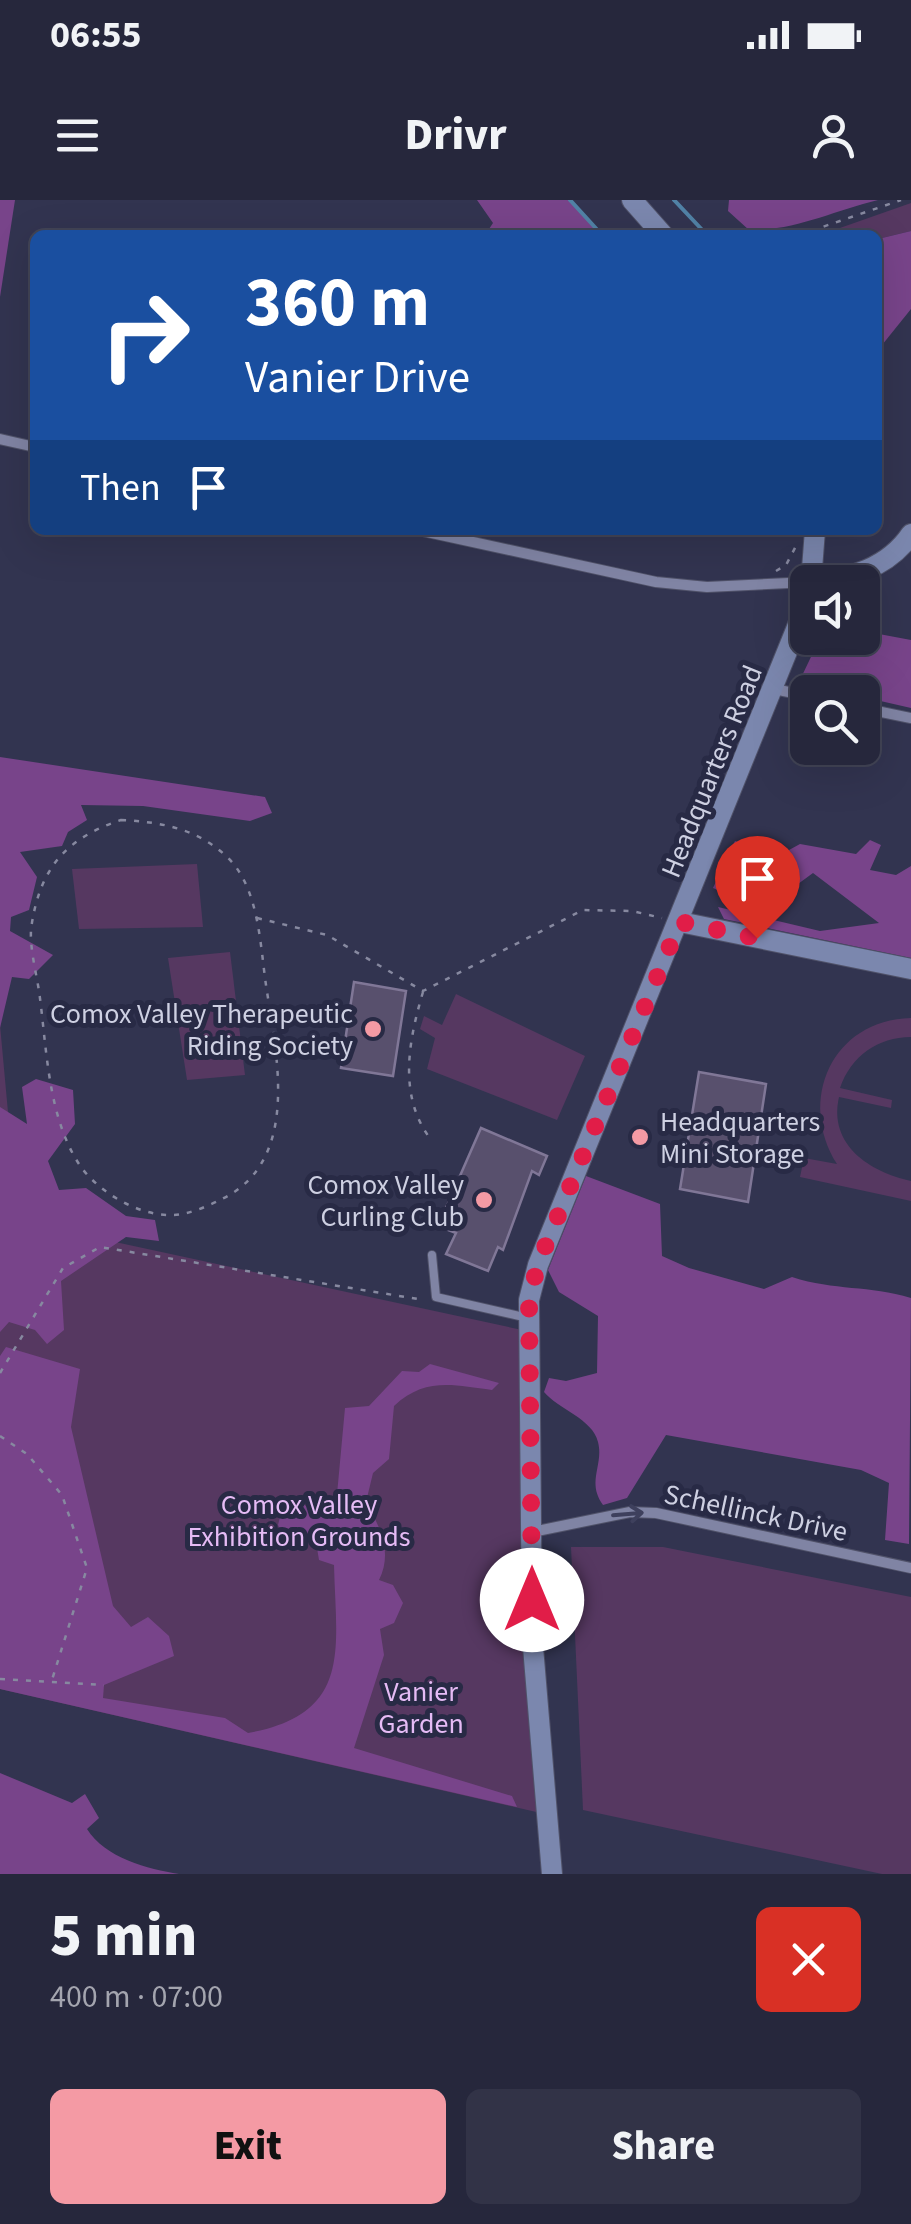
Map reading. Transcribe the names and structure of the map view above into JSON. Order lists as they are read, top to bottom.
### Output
{
  "streets": {
    "main road": ["Headquarters Road"],
    "street": ["Schellinck Drive"]
  },
  "crossings": [
    ["Headquarters Road", "Schellinck Drive"]
  ],
  "one_way": ["Schellinck Drive"],
  "parks": ["Comox Valley Exhibition Grounds", "Vanier Garden"],
  "places": ["Comox Valley Therapeutic Riding Society", "Headquarters Mini Storage", "Comox Valley Curling Club"],
  "page": {
    "status": "06:55",
    "header": "Drivr",
    "turn": ["360 m", "Vanier Drive"],
    "then": "Then",
    "heading": ["5 min", "400 m · 07:00"],
    "buttons": ["Exit", "Share"]
  }
}
